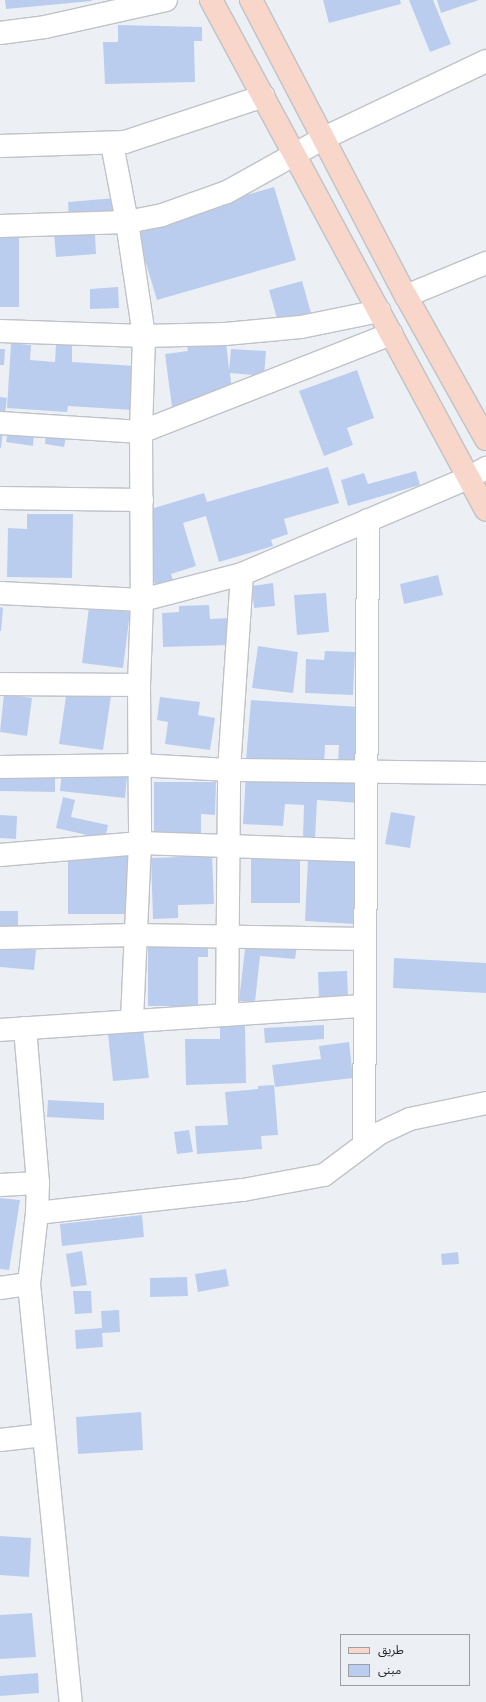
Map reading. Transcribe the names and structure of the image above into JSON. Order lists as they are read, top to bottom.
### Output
{
  "legend": ["طريق", "مبنى"]
}
